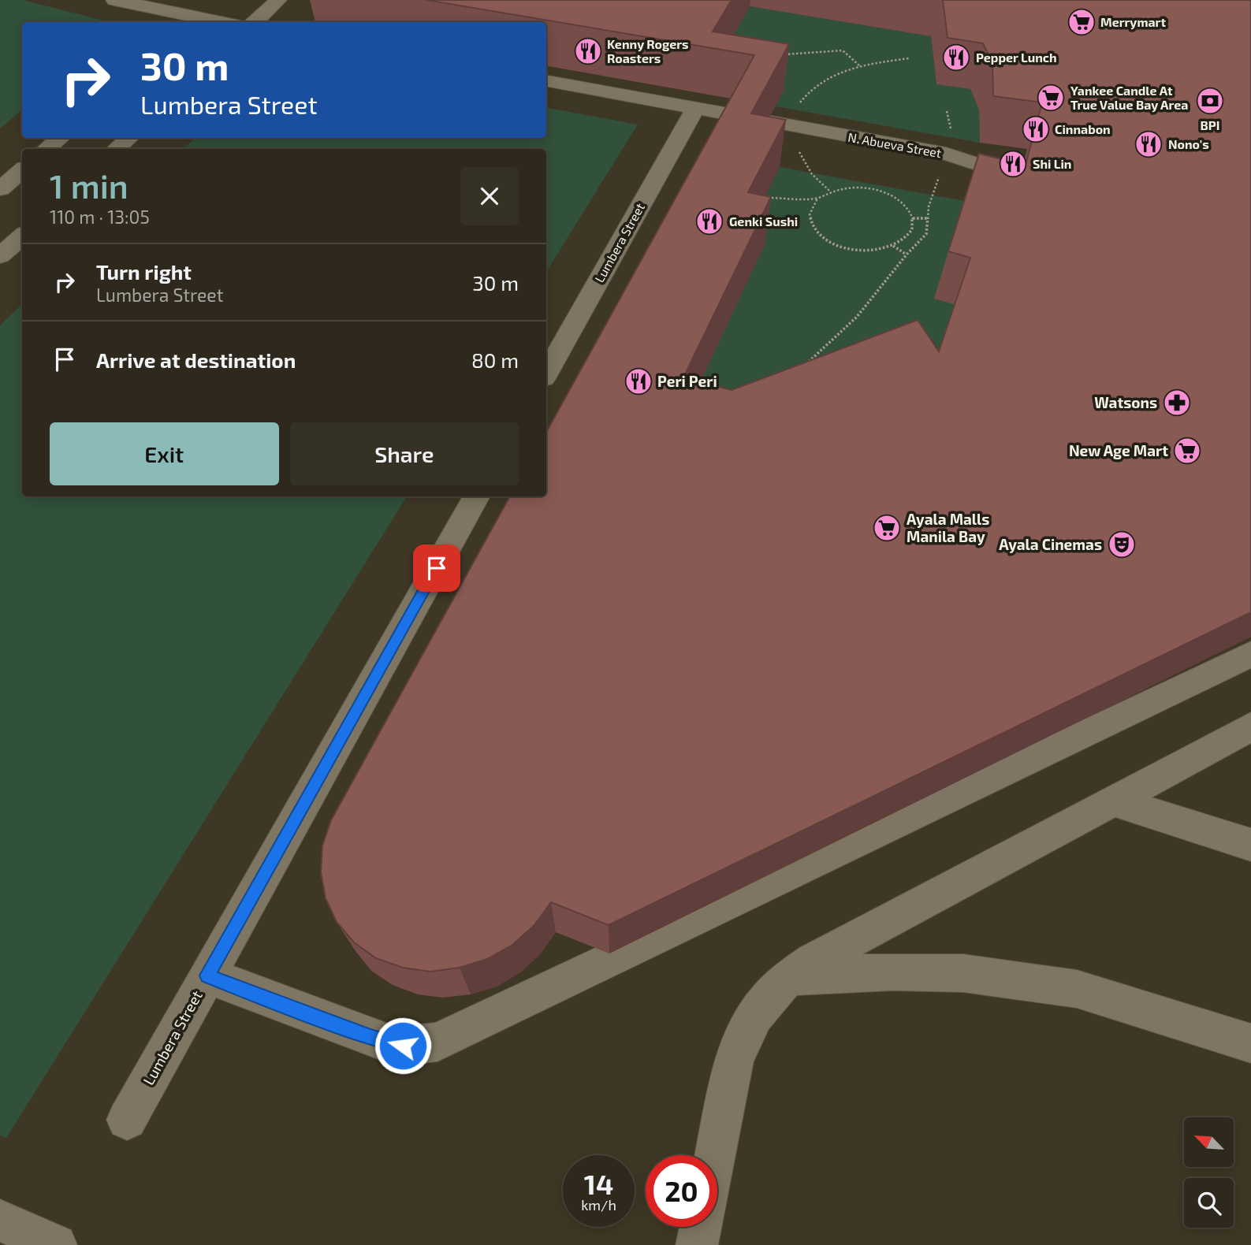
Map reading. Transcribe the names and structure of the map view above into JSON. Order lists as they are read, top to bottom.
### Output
{
  "streets": {
    "street": ["N. Abueva Street", "Lumbera Street"]
  },
  "places": {
    "supermarket": [
      "Merrymart",
      "Yankee Candle At True Value Bay Area",
      "New Age Mart",
      "Ayala Malls Manila Bay"
    ],
    "restaurant": [
      "Kenny Rogers Roasters",
      "Pepper Lunch",
      "Cinnabon",
      "Nono's",
      "Shi Lin",
      "Genki Sushi",
      "Peri Peri"
    ],
    "bank": ["BPI"],
    "pharmacy": ["Watsons"],
    "theatre": ["Ayala Cinemas"]
  },
  "north": "top left",
  "page": {
    "turn": ["30 m", "Lumbera Street"],
    "heading": ["1 min", "110 m · 13:05"],
    "list": [
      {
        "name": "Turn right",
        "note": "Lumbera Street",
        "value": "30 m"
      },
      {
        "name": "Arrive at destination",
        "value": "80 m"
      }
    ],
    "buttons": ["Exit", "Share"],
    "speed": "14 km/h",
    "limit": "20"
  }
}
